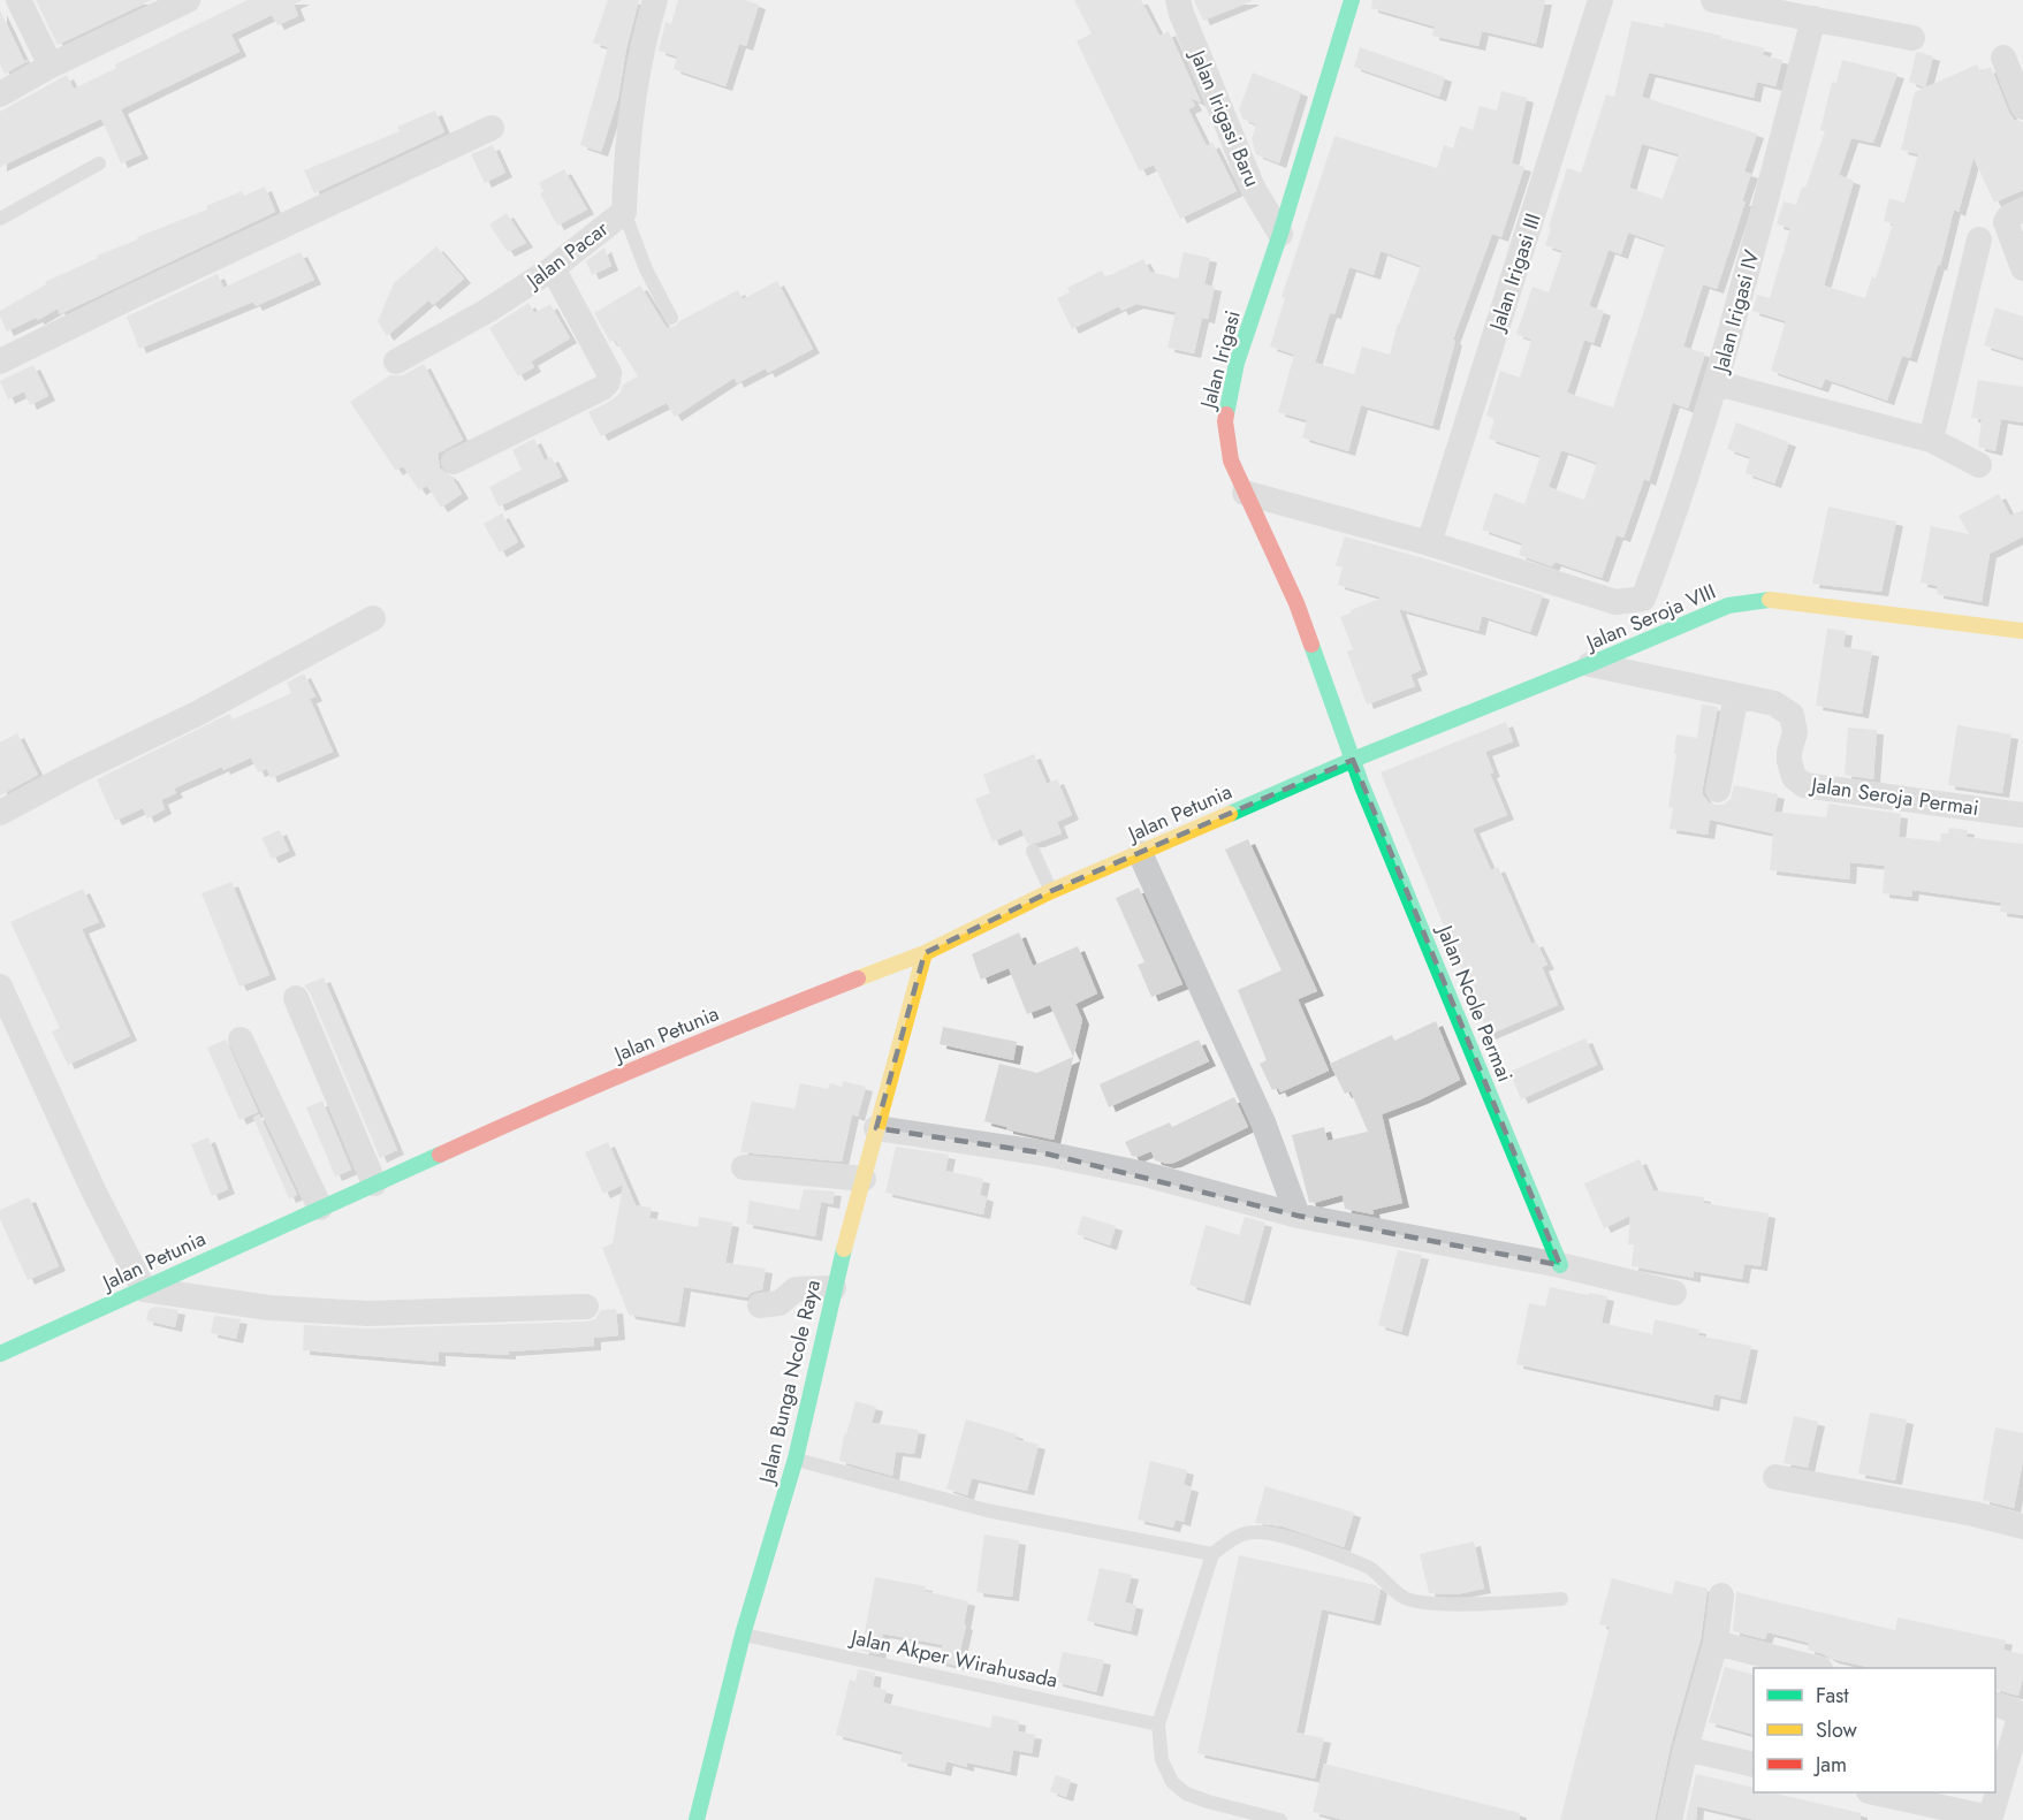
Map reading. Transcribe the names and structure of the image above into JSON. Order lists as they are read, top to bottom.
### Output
{
  "streets": {
    "street": [
      "Jalan Irigasi Baru",
      "Jalan Pacar",
      "Jalan Irigasi III",
      "Jalan Irigasi IV",
      "Jalan Irigasi",
      "Jalan Seroja VIII",
      "Jalan Seroja Permai",
      "Jalan Petunia",
      "Jalan Ncole Permai",
      "Jalan Bunga Ncole Raya"
    ],
    "lane": ["Jalan Akper Wirahusada"]
  },
  "crossings": [
    ["Jalan Irigasi Baru", "Jalan Irigasi"],
    ["Jalan Irigasi", "Jalan Seroja VIII"],
    ["Jalan Irigasi", "Jalan Petunia"],
    ["Jalan Irigasi", "Jalan Ncole Permai"],
    ["Jalan Seroja VIII", "Jalan Seroja Permai"],
    ["Jalan Seroja VIII", "Jalan Petunia"],
    ["Jalan Seroja VIII", "Jalan Ncole Permai"],
    ["Jalan Petunia", "Jalan Ncole Permai"],
    ["Jalan Petunia", "Jalan Bunga Ncole Raya"],
    ["Jalan Bunga Ncole Raya", "Jalan Akper Wirahusada"]
  ],
  "legend": ["Fast", "Slow", "Jam"]
}
